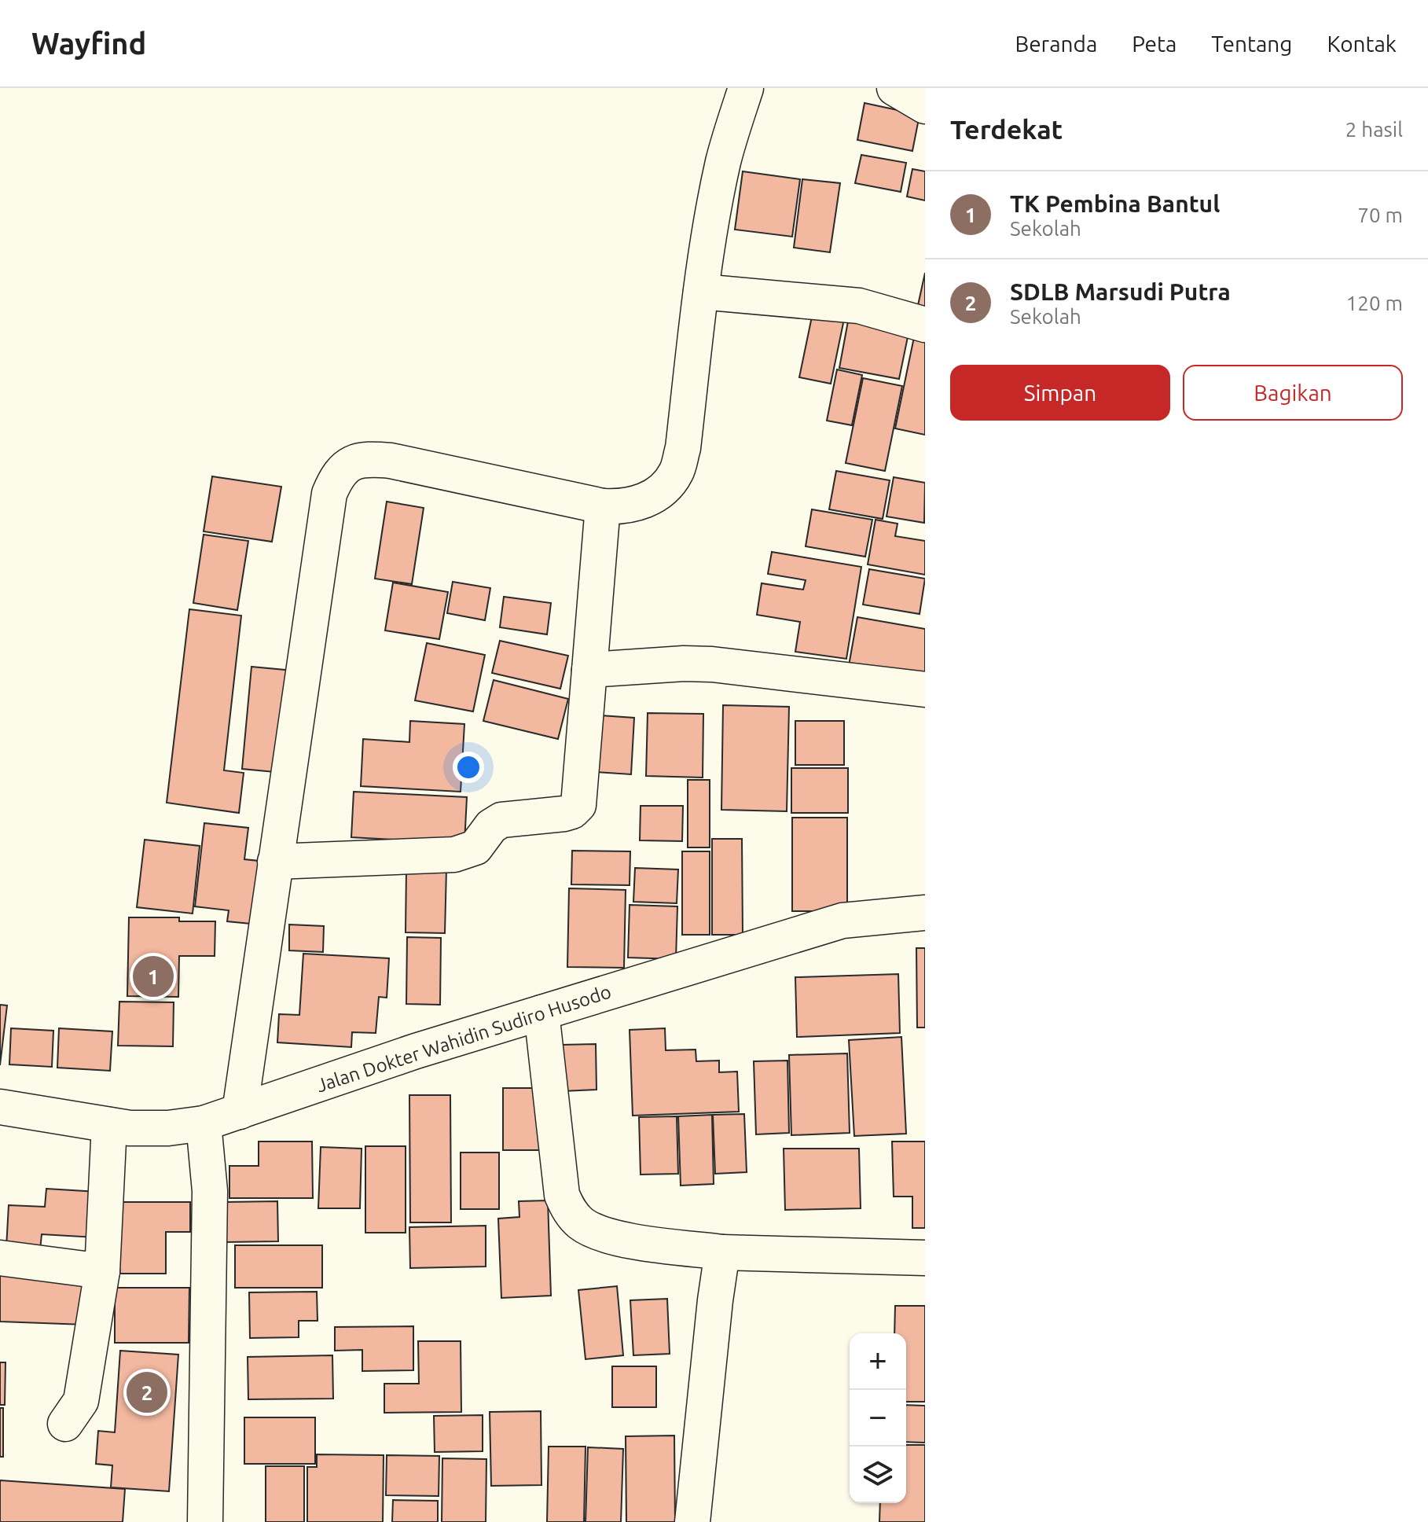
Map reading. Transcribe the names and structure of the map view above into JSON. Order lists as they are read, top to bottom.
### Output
{
  "streets": {
    "street": ["Jalan Dokter Wahidin Sudiro Husodo"]
  },
  "page": {
    "header": "Wayfind",
    "nav": [
      "Beranda",
      "Peta",
      "Tentang",
      "Kontak"
    ],
    "heading": ["Terdekat", "2 hasil"],
    "list": [
      {
        "mark": "1",
        "name": "TK Pembina Bantul",
        "note": "Sekolah",
        "value": "70 m"
      },
      {
        "mark": "2",
        "name": "SDLB Marsudi Putra",
        "note": "Sekolah",
        "value": "120 m"
      }
    ],
    "buttons": ["Simpan", "Bagikan"],
    "pins": ["1", "2"],
    "map_buttons": ["+", "−"]
  }
}
